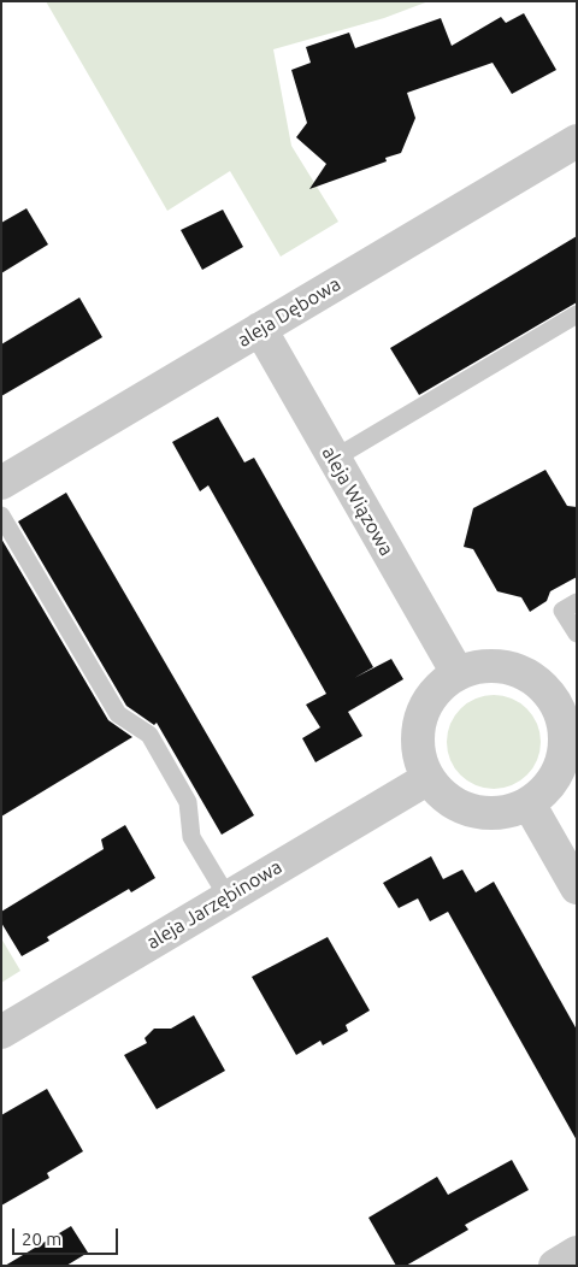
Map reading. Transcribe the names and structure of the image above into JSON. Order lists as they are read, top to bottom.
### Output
{
  "streets": {
    "street": ["aleja Dębowa", "aleja Wiązowa", "aleja Jarzębinowa"]
  },
  "crossings": [
    ["aleja Dębowa", "aleja Wiązowa"],
    ["aleja Wiązowa", "aleja Jarzębinowa"]
  ],
  "scale_bar": "20 m"
}
